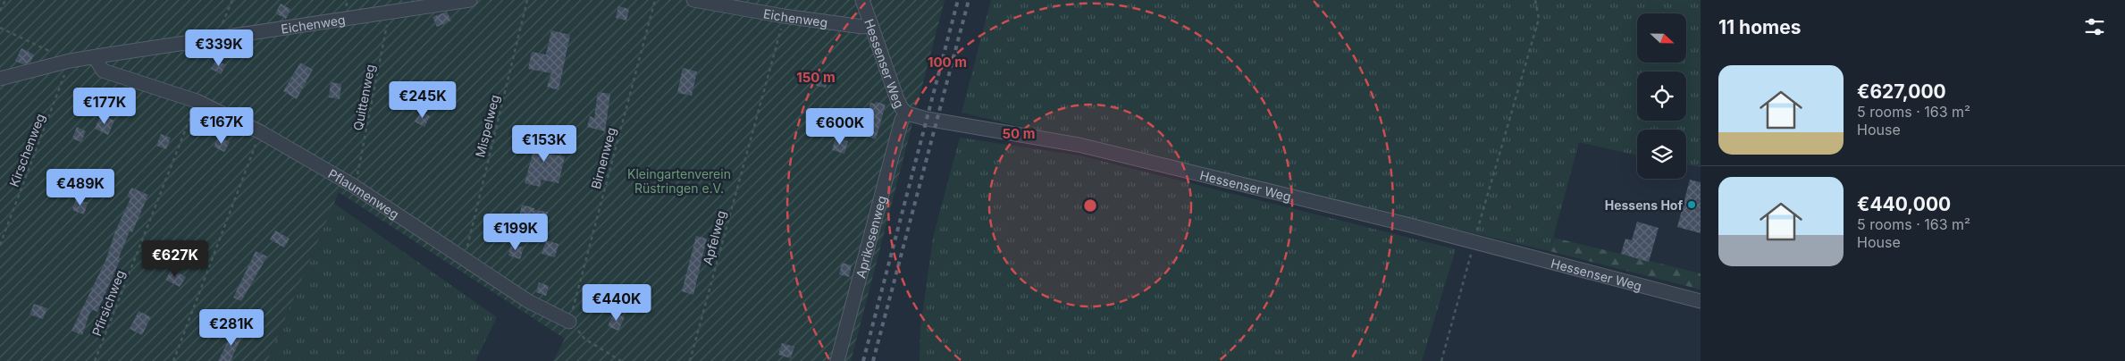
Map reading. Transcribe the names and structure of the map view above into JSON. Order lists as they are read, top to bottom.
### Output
{
  "streets": {
    "street": [
      "Eichenweg",
      "Hessenser Weg",
      "Pflaumenweg",
      "Aprikosenweg"
    ],
    "path": [
      "Quittenweg",
      "Mispelweg",
      "Kirschenweg",
      "Birnenweg",
      "Apfelweg",
      "Pfirsichweg"
    ]
  },
  "crossings": [
    ["Eichenweg", "Hessenser Weg"],
    ["Eichenweg", "Quittenweg"],
    ["Eichenweg", "Kirschenweg"],
    ["Eichenweg", "Pflaumenweg"],
    ["Eichenweg", "Apfelweg"],
    ["Hessenser Weg", "Aprikosenweg"],
    ["Quittenweg", "Pflaumenweg"],
    ["Mispelweg", "Pflaumenweg"],
    ["Birnenweg", "Pflaumenweg"],
    ["Pflaumenweg", "Pfirsichweg"]
  ],
  "parks": ["Kleingartenverein Rüstringen e.V."],
  "places": ["Hessens Hof"],
  "north": "right",
  "page": {
    "heading": "11 homes",
    "price": [
      "€339K",
      "€245K",
      "€177K",
      "€167K",
      "€600K",
      "€153K",
      "€489K",
      "€199K",
      "€627K",
      "€440K",
      "€281K"
    ],
    "list": [
      {
        "name": "€627,000",
        "note": "5 rooms · 163 m² · House"
      },
      {
        "name": "€440,000",
        "note": "5 rooms · 163 m² · House"
      }
    ]
  },
  "rings": ["100 m", "150 m", "50 m"]
}
